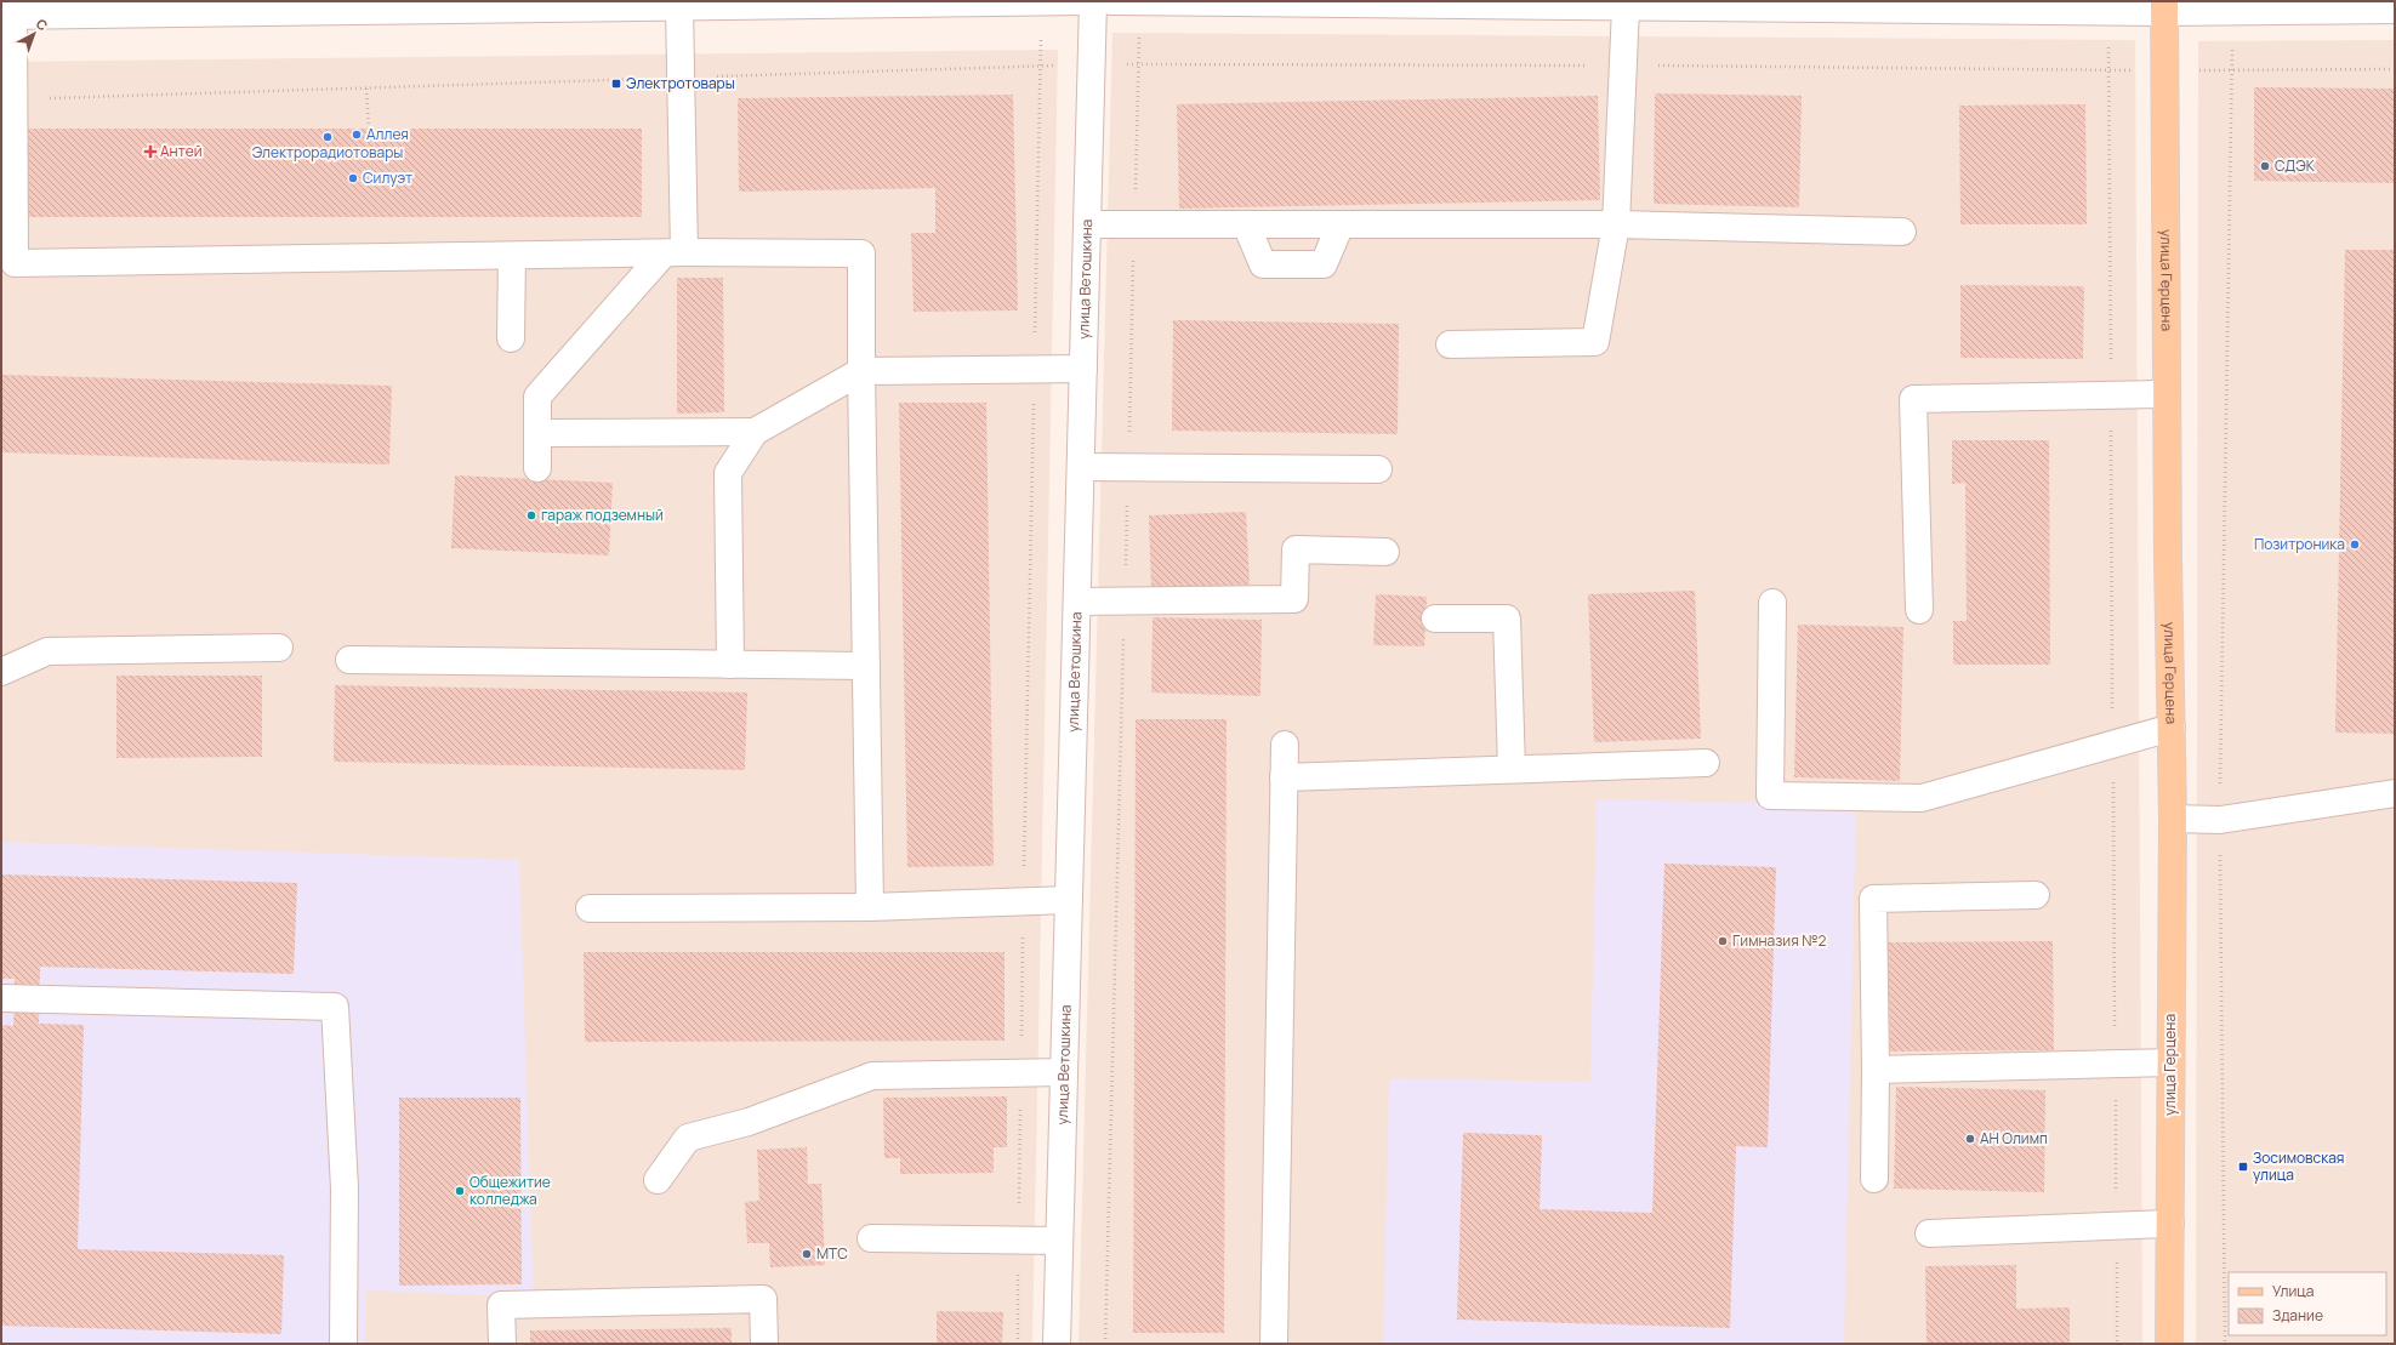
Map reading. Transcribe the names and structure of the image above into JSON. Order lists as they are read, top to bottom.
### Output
{
  "streets": {
    "main road": ["улица Герцена"],
    "street": ["улица Ветошкина"]
  },
  "places": {
    "transit": ["Электротовары", "Зосимовская улица"],
    "other": [
      "Аллея",
      "Электрорадиотовары",
      "СДЭК",
      "Силуэт",
      "гараж подземный",
      "Позитроника",
      "Гимназия №2",
      "АН Олимп",
      "Общежитие колледжа",
      "МТС"
    ],
    "health": ["Антей"]
  },
  "legend": ["Улица", "Здание"],
  "north": "top right"
}
